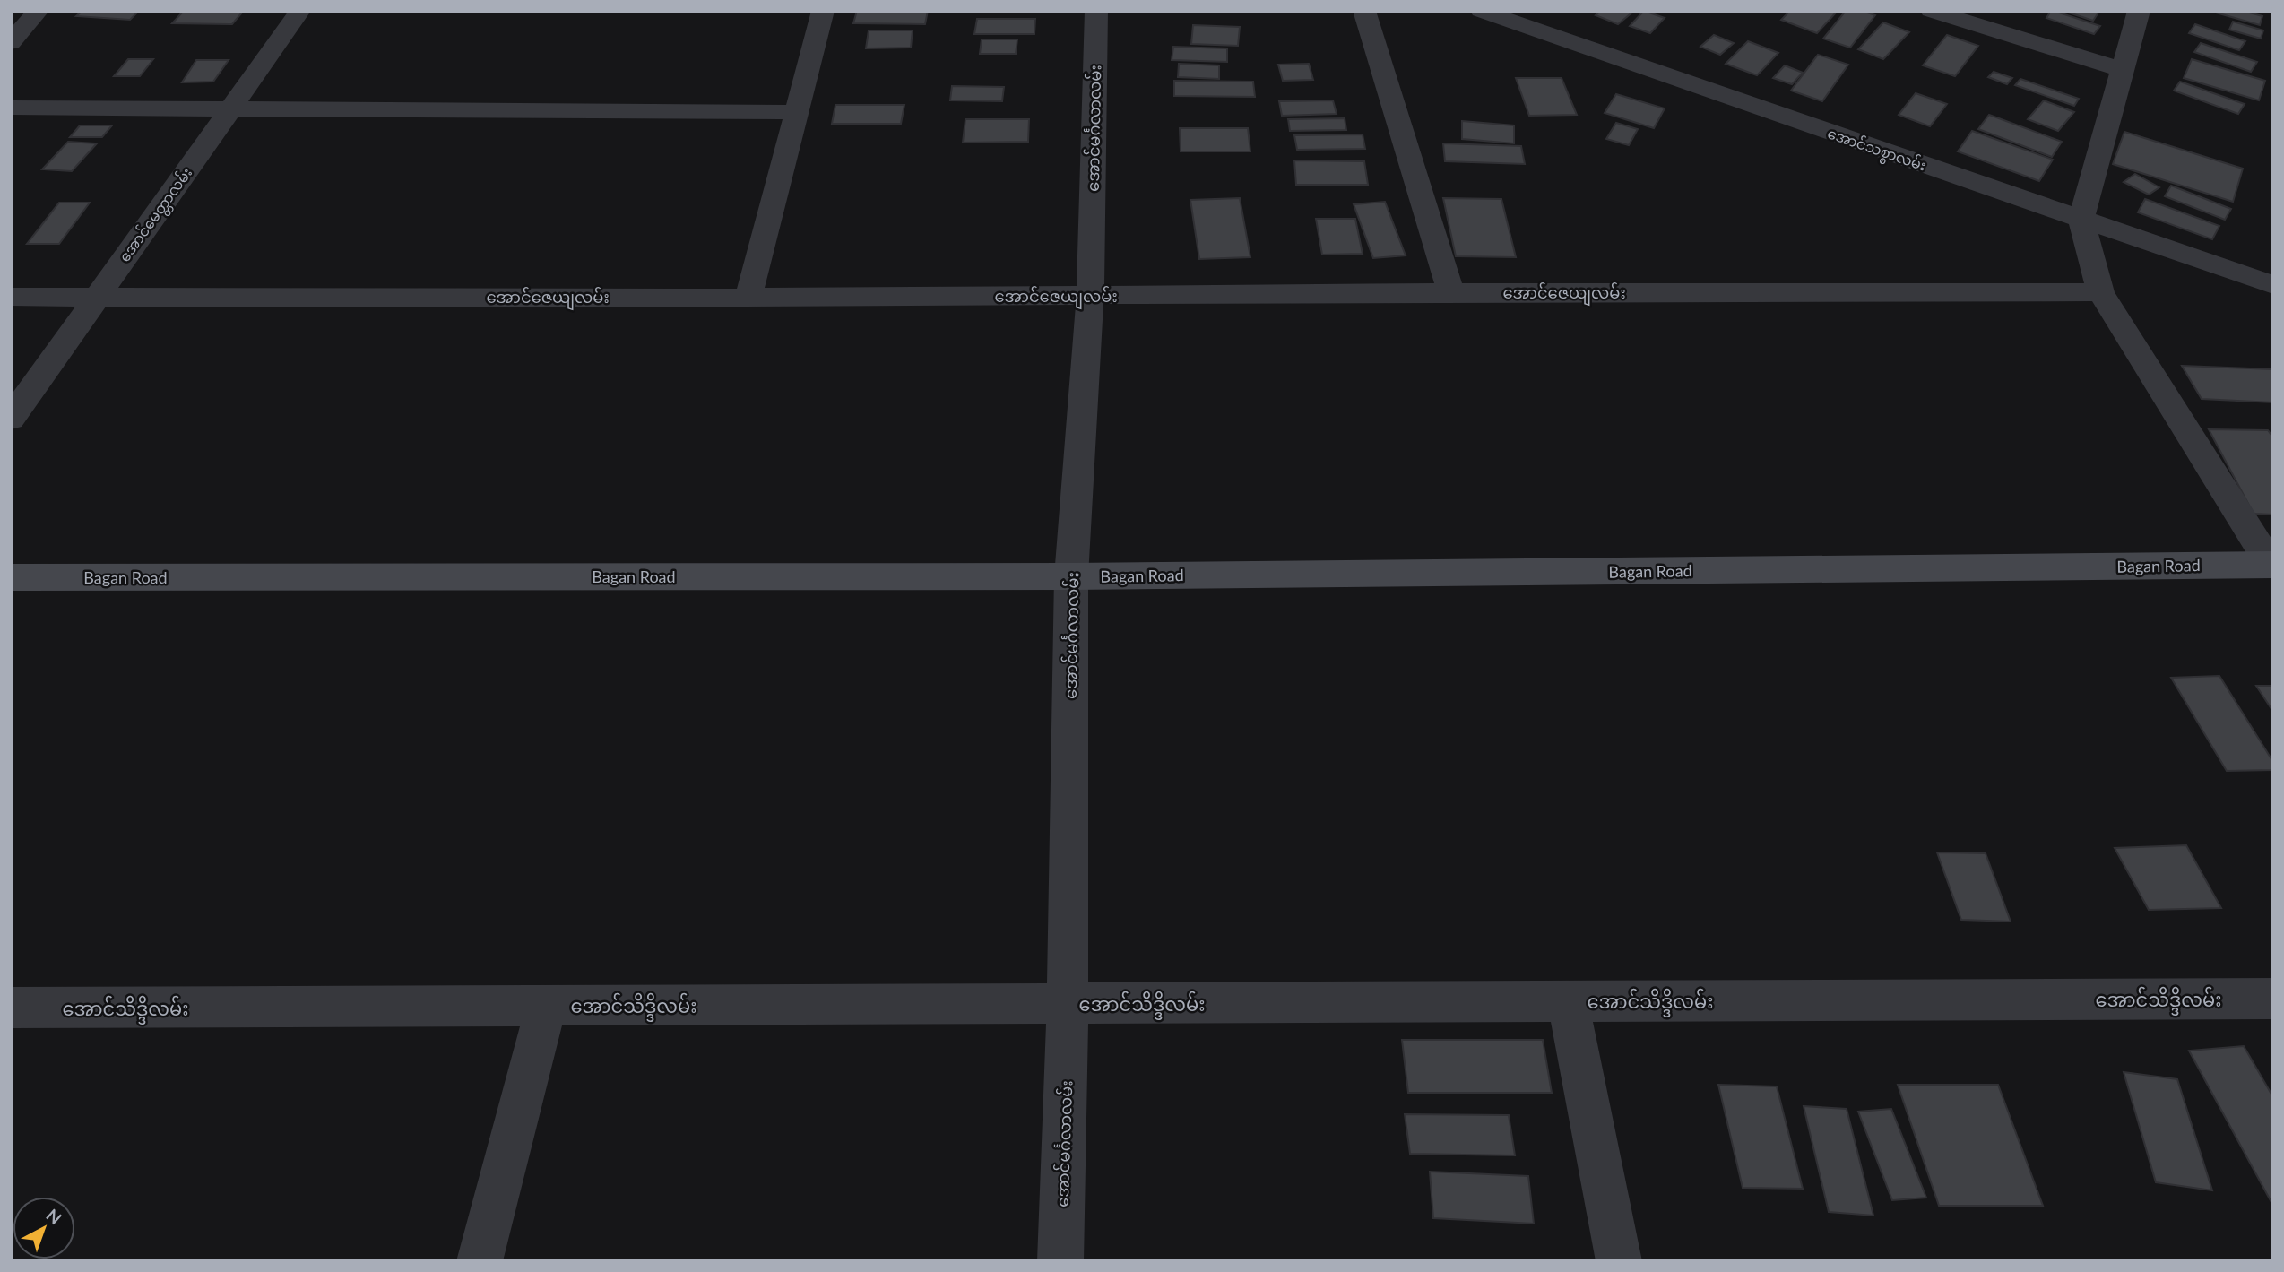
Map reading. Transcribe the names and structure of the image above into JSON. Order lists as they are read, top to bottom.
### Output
{
  "streets": {
    "street": [
      "အောင်မင်္ဂလာလမ်း",
      "အောင်သစ္စာလမ်း",
      "အောင်မေတ္တာလမ်း",
      "အောင်ဇေယျလမ်း",
      "Bagan Road",
      "အောင်သိဒ္ဒိလမ်း"
    ]
  },
  "crossings": [
    ["အောင်မင်္ဂလာလမ်း", "အောင်ဇေယျလမ်း"],
    ["အောင်မင်္ဂလာလမ်း", "Bagan Road"],
    ["အောင်မင်္ဂလာလမ်း", "အောင်သိဒ္ဒိလမ်း"],
    ["အောင်မေတ္တာလမ်း", "အောင်ဇေယျလမ်း"]
  ],
  "north": "top right"
}
